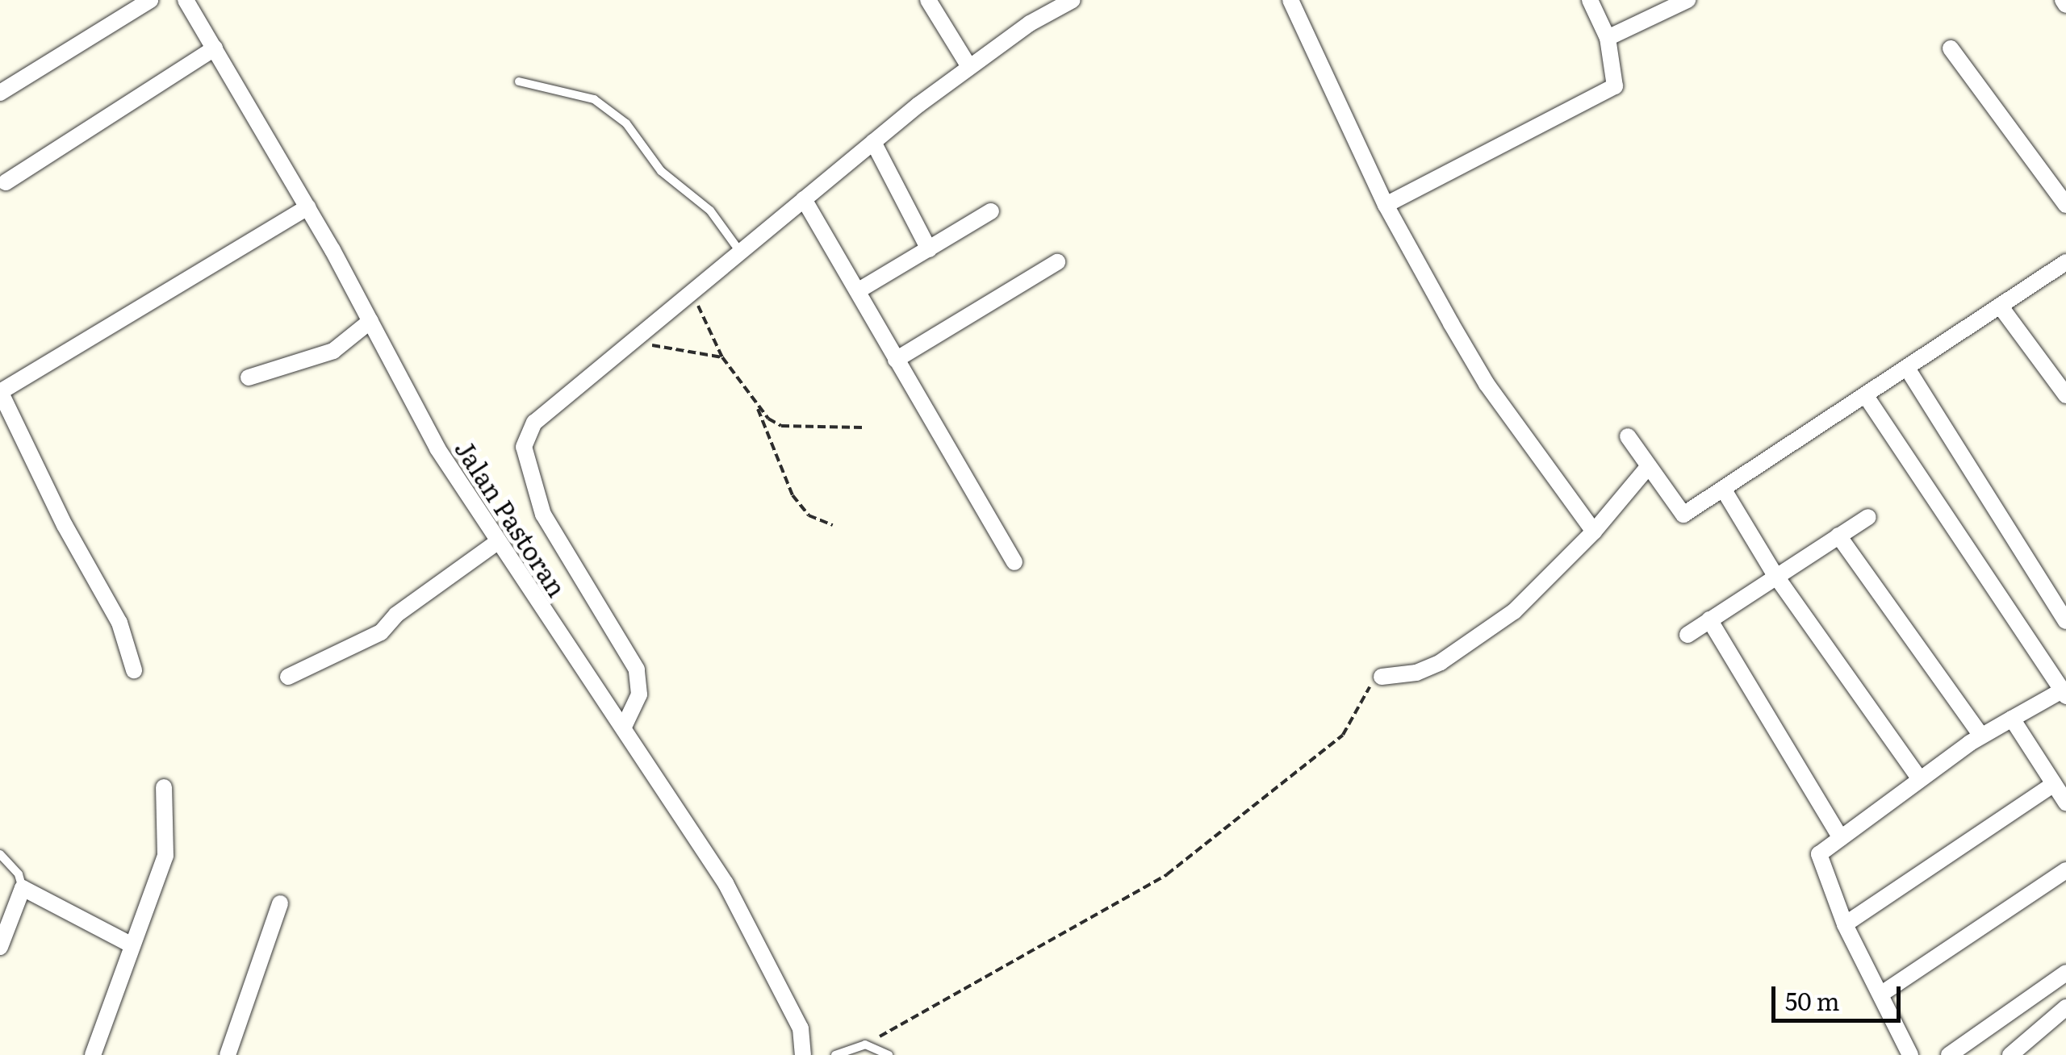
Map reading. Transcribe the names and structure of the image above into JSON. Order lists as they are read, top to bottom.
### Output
{
  "streets": {
    "street": ["Jalan Pastoran"]
  },
  "scale_bar": "50 m"
}
